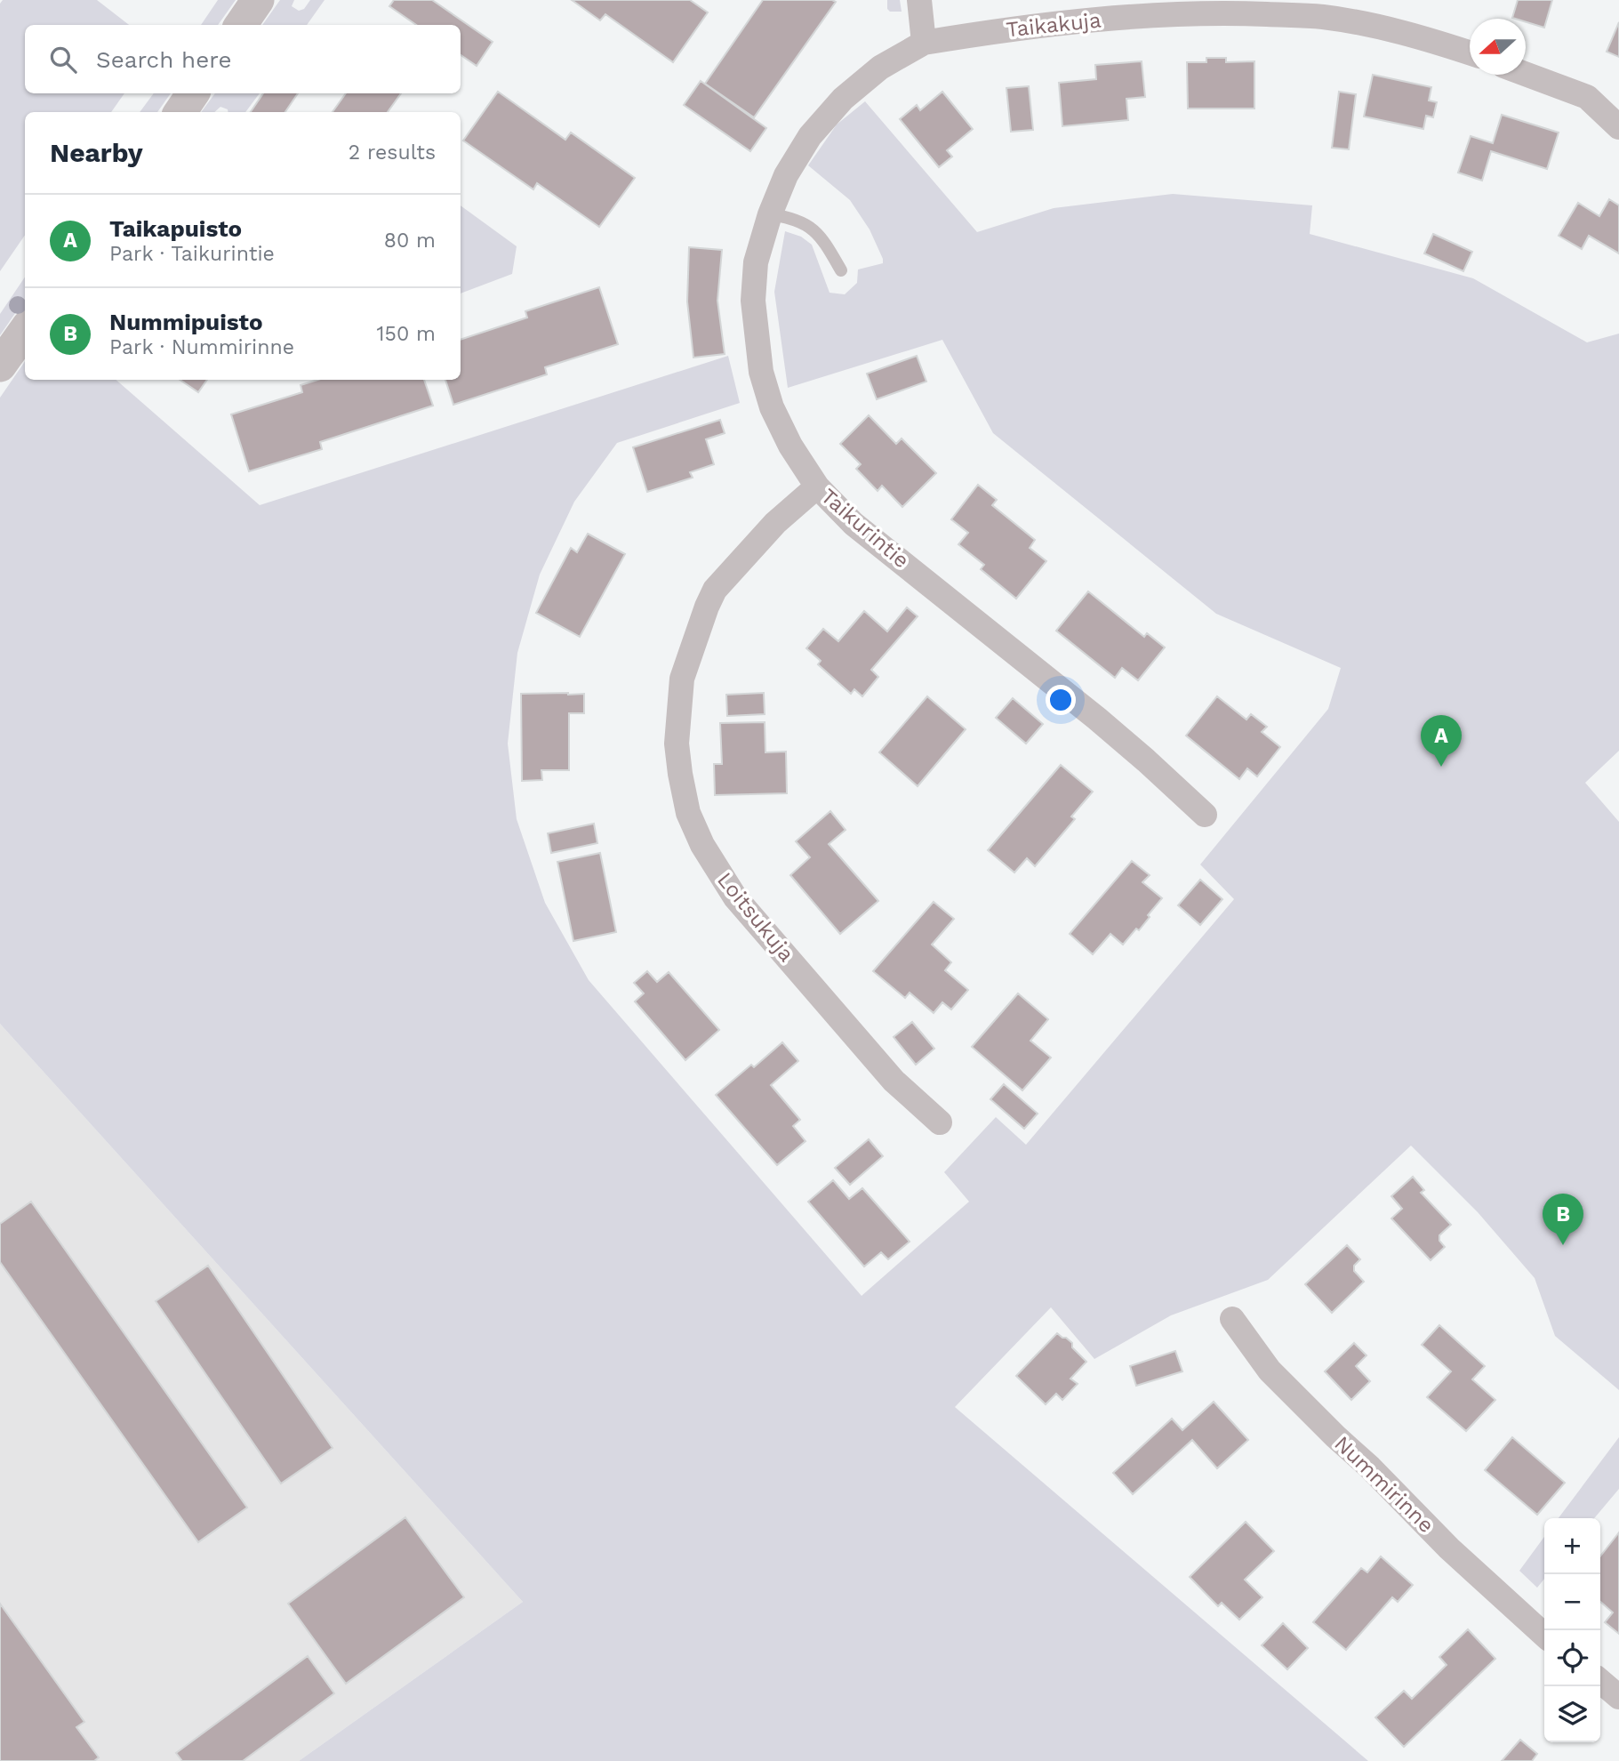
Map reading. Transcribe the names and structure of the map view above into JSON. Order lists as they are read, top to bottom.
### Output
{
  "streets": {
    "street": [
      "Taikakuja",
      "Taikurintie",
      "Loitsukuja",
      "Nummirinne"
    ]
  },
  "crossings": [
    ["Taikakuja", "Taikurintie"],
    ["Taikurintie", "Loitsukuja"]
  ],
  "north": "left",
  "page": {
    "search": "Search here",
    "heading": ["Nearby", "2 results"],
    "list": [
      {
        "mark": "A",
        "name": "Taikapuisto",
        "note": "Park · Taikurintie",
        "value": "80 m"
      },
      {
        "mark": "B",
        "name": "Nummipuisto",
        "note": "Park · Nummirinne",
        "value": "150 m"
      }
    ],
    "pins": ["A", "B"],
    "map_buttons": ["+", "−"]
  }
}
